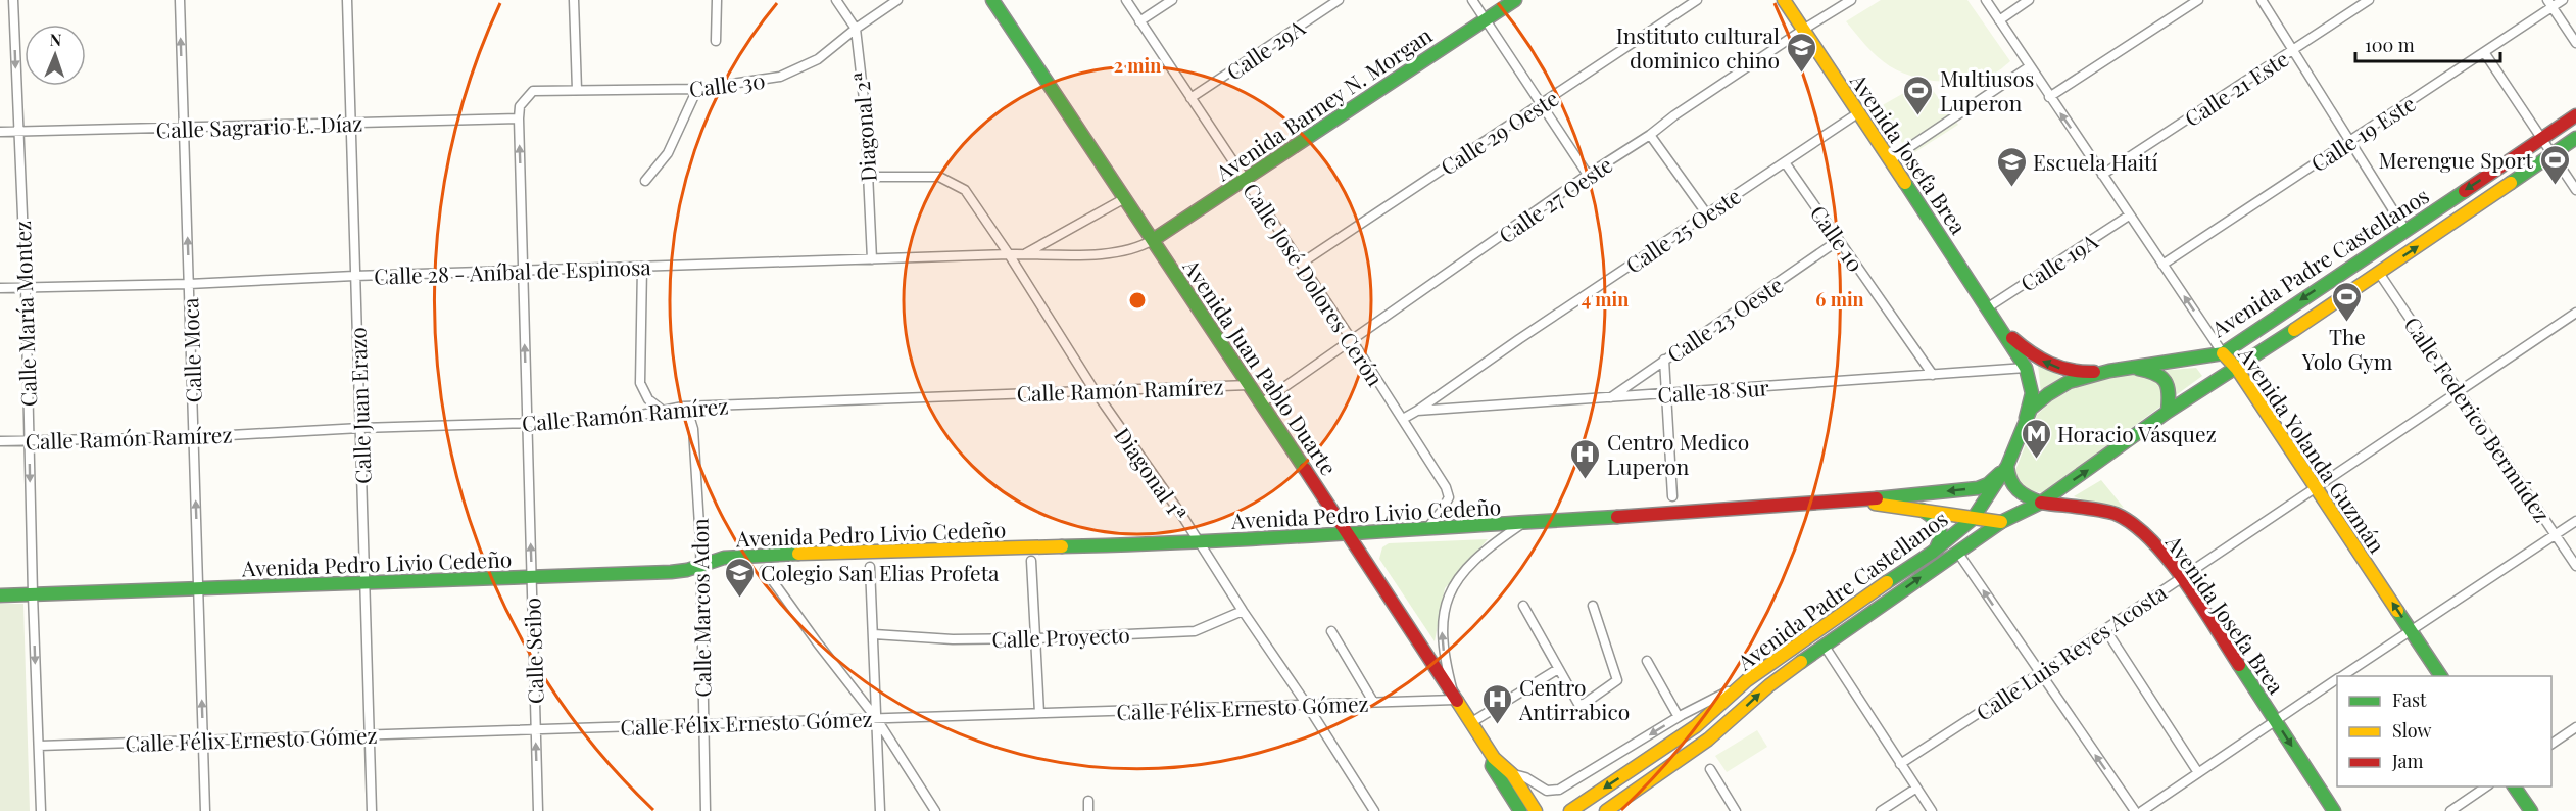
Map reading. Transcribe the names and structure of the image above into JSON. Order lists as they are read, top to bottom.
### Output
{
  "streets": {
    "main road": [
      "Avenida Barney N. Morgan",
      "Avenida Josefa Brea",
      "Avenida Padre Castellanos",
      "Avenida Juan Pablo Duarte",
      "Avenida Yolanda Guzmán",
      "Avenida Pedro Livio Cedeño"
    ],
    "street": [
      "Calle 29A",
      "Calle 30",
      "Calle 21 Este",
      "Calle Sagrario E. Díaz",
      "Diagonal 2ª",
      "Calle 29 Oeste",
      "Calle 19 Este",
      "Calle 27 Oeste",
      "Calle 25 Oeste",
      "Calle 10",
      "Calle 19A",
      "Calle 28 - Aníbal de Espinosa",
      "Calle José Dolores Cerón",
      "Calle María Montez",
      "Calle 23 Oeste",
      "Calle Moca",
      "Calle Ramón Ramírez",
      "Calle 18 Sur",
      "Calle Juan Erazo",
      "Calle Federico Bermúdez",
      "Diagonal 1ª",
      "Calle Marcos Adon",
      "Calle Proyecto",
      "Calle Seibo",
      "Calle Luis Reyes Acosta",
      "Calle Félix Ernesto Gómez"
    ]
  },
  "crossings": [
    ["Calle 29A", "Calle José Dolores Cerón"],
    ["Calle 30", "Diagonal 2ª"],
    ["Calle 30", "Calle Seibo"],
    ["Calle 21 Este", "Avenida Yolanda Guzmán"],
    ["Avenida Barney N. Morgan", "Calle 28 - Aníbal de Espinosa"],
    ["Avenida Barney N. Morgan", "Calle José Dolores Cerón"],
    ["Avenida Barney N. Morgan", "Avenida Juan Pablo Duarte"],
    ["Calle Sagrario E. Díaz", "Calle María Montez"],
    ["Calle Sagrario E. Díaz", "Calle Moca"],
    ["Calle Sagrario E. Díaz", "Calle Juan Erazo"],
    ["Calle Sagrario E. Díaz", "Calle Seibo"],
    ["Diagonal 2ª", "Calle 28 - Aníbal de Espinosa"],
    ["Diagonal 2ª", "Diagonal 1ª"],
    ["Calle 29 Oeste", "Calle José Dolores Cerón"],
    ["Calle 19 Este", "Avenida Yolanda Guzmán"],
    ["Avenida Josefa Brea", "Calle 27 Oeste"],
    ["Avenida Josefa Brea", "Calle 25 Oeste"],
    ["Avenida Josefa Brea", "Calle 19A"],
    ["Avenida Josefa Brea", "Avenida Padre Castellanos"],
    ["Avenida Josefa Brea", "Calle 18 Sur"],
    ["Avenida Josefa Brea", "Avenida Pedro Livio Cedeño"],
    ["Avenida Josefa Brea", "Calle Luis Reyes Acosta"],
    ["Calle 27 Oeste", "Calle José Dolores Cerón"],
    ["Calle 27 Oeste", "Avenida Juan Pablo Duarte"],
    ["Calle 25 Oeste", "Calle 10"],
    ["Calle 25 Oeste", "Calle 18 Sur"],
    ["Calle 10", "Calle 23 Oeste"],
    ["Calle 10", "Calle 18 Sur"],
    ["Calle 19A", "Avenida Yolanda Guzmán"],
    ["Avenida Padre Castellanos", "Calle Federico Bermúdez"],
    ["Avenida Padre Castellanos", "Avenida Yolanda Guzmán"],
    ["Avenida Padre Castellanos", "Avenida Pedro Livio Cedeño"],
    ["Calle 28 - Aníbal de Espinosa", "Calle María Montez"],
    ["Calle 28 - Aníbal de Espinosa", "Calle Moca"],
    ["Calle 28 - Aníbal de Espinosa", "Avenida Juan Pablo Duarte"],
    ["Calle 28 - Aníbal de Espinosa", "Calle Juan Erazo"],
    ["Calle 28 - Aníbal de Espinosa", "Diagonal 1ª"],
    ["Calle 28 - Aníbal de Espinosa", "Calle Seibo"],
    ["Calle José Dolores Cerón", "Calle 18 Sur"],
    ["Calle José Dolores Cerón", "Avenida Pedro Livio Cedeño"],
    ["Calle María Montez", "Calle Ramón Ramírez"],
    ["Calle María Montez", "Avenida Pedro Livio Cedeño"],
    ["Calle María Montez", "Calle Félix Ernesto Gómez"],
    ["Calle 23 Oeste", "Calle 18 Sur"],
    ["Calle Moca", "Calle Ramón Ramírez"],
    ["Calle Moca", "Avenida Pedro Livio Cedeño"],
    ["Calle Moca", "Calle Félix Ernesto Gómez"],
    ["Avenida Juan Pablo Duarte", "Calle Ramón Ramírez"],
    ["Avenida Juan Pablo Duarte", "Avenida Pedro Livio Cedeño"],
    ["Avenida Juan Pablo Duarte", "Calle Félix Ernesto Gómez"],
    ["Calle Ramón Ramírez", "Calle Juan Erazo"],
    ["Calle Ramón Ramírez", "Diagonal 1ª"],
    ["Calle Ramón Ramírez", "Calle Marcos Adon"],
    ["Calle Ramón Ramírez", "Calle Seibo"],
    ["Calle Juan Erazo", "Avenida Pedro Livio Cedeño"],
    ["Calle Juan Erazo", "Calle Félix Ernesto Gómez"],
    ["Calle Federico Bermúdez", "Calle Luis Reyes Acosta"],
    ["Avenida Yolanda Guzmán", "Calle Luis Reyes Acosta"],
    ["Diagonal 1ª", "Avenida Pedro Livio Cedeño"],
    ["Diagonal 1ª", "Calle Proyecto"],
    ["Diagonal 1ª", "Calle Félix Ernesto Gómez"],
    ["Avenida Pedro Livio Cedeño", "Calle Marcos Adon"],
    ["Avenida Pedro Livio Cedeño", "Calle Seibo"],
    ["Avenida Pedro Livio Cedeño", "Calle Félix Ernesto Gómez"],
    ["Calle Marcos Adon", "Calle Félix Ernesto Gómez"],
    ["Calle Seibo", "Calle Félix Ernesto Gómez"]
  ],
  "one_way": [
    "Calle María Montez",
    "Calle Moca",
    "Avenida Yolanda Guzmán",
    "Calle Seibo"
  ],
  "places": {
    "school or university": ["Instituto cultural dominico chino", "Escuela Haití", "Colegio San Elias Profeta"],
    "sports": ["Multiusos Luperon", "Merengue Sport", "The Yolo Gym"],
    "metro station": ["Horacio Vásquez"],
    "hospital": ["Centro Medico Luperon", "Centro Antirrabico"]
  },
  "legend": ["Fast", "Slow", "Jam"],
  "scale_bar": "100 m",
  "north": "top",
  "rings": ["2 min", "4 min", "6 min"]
}
